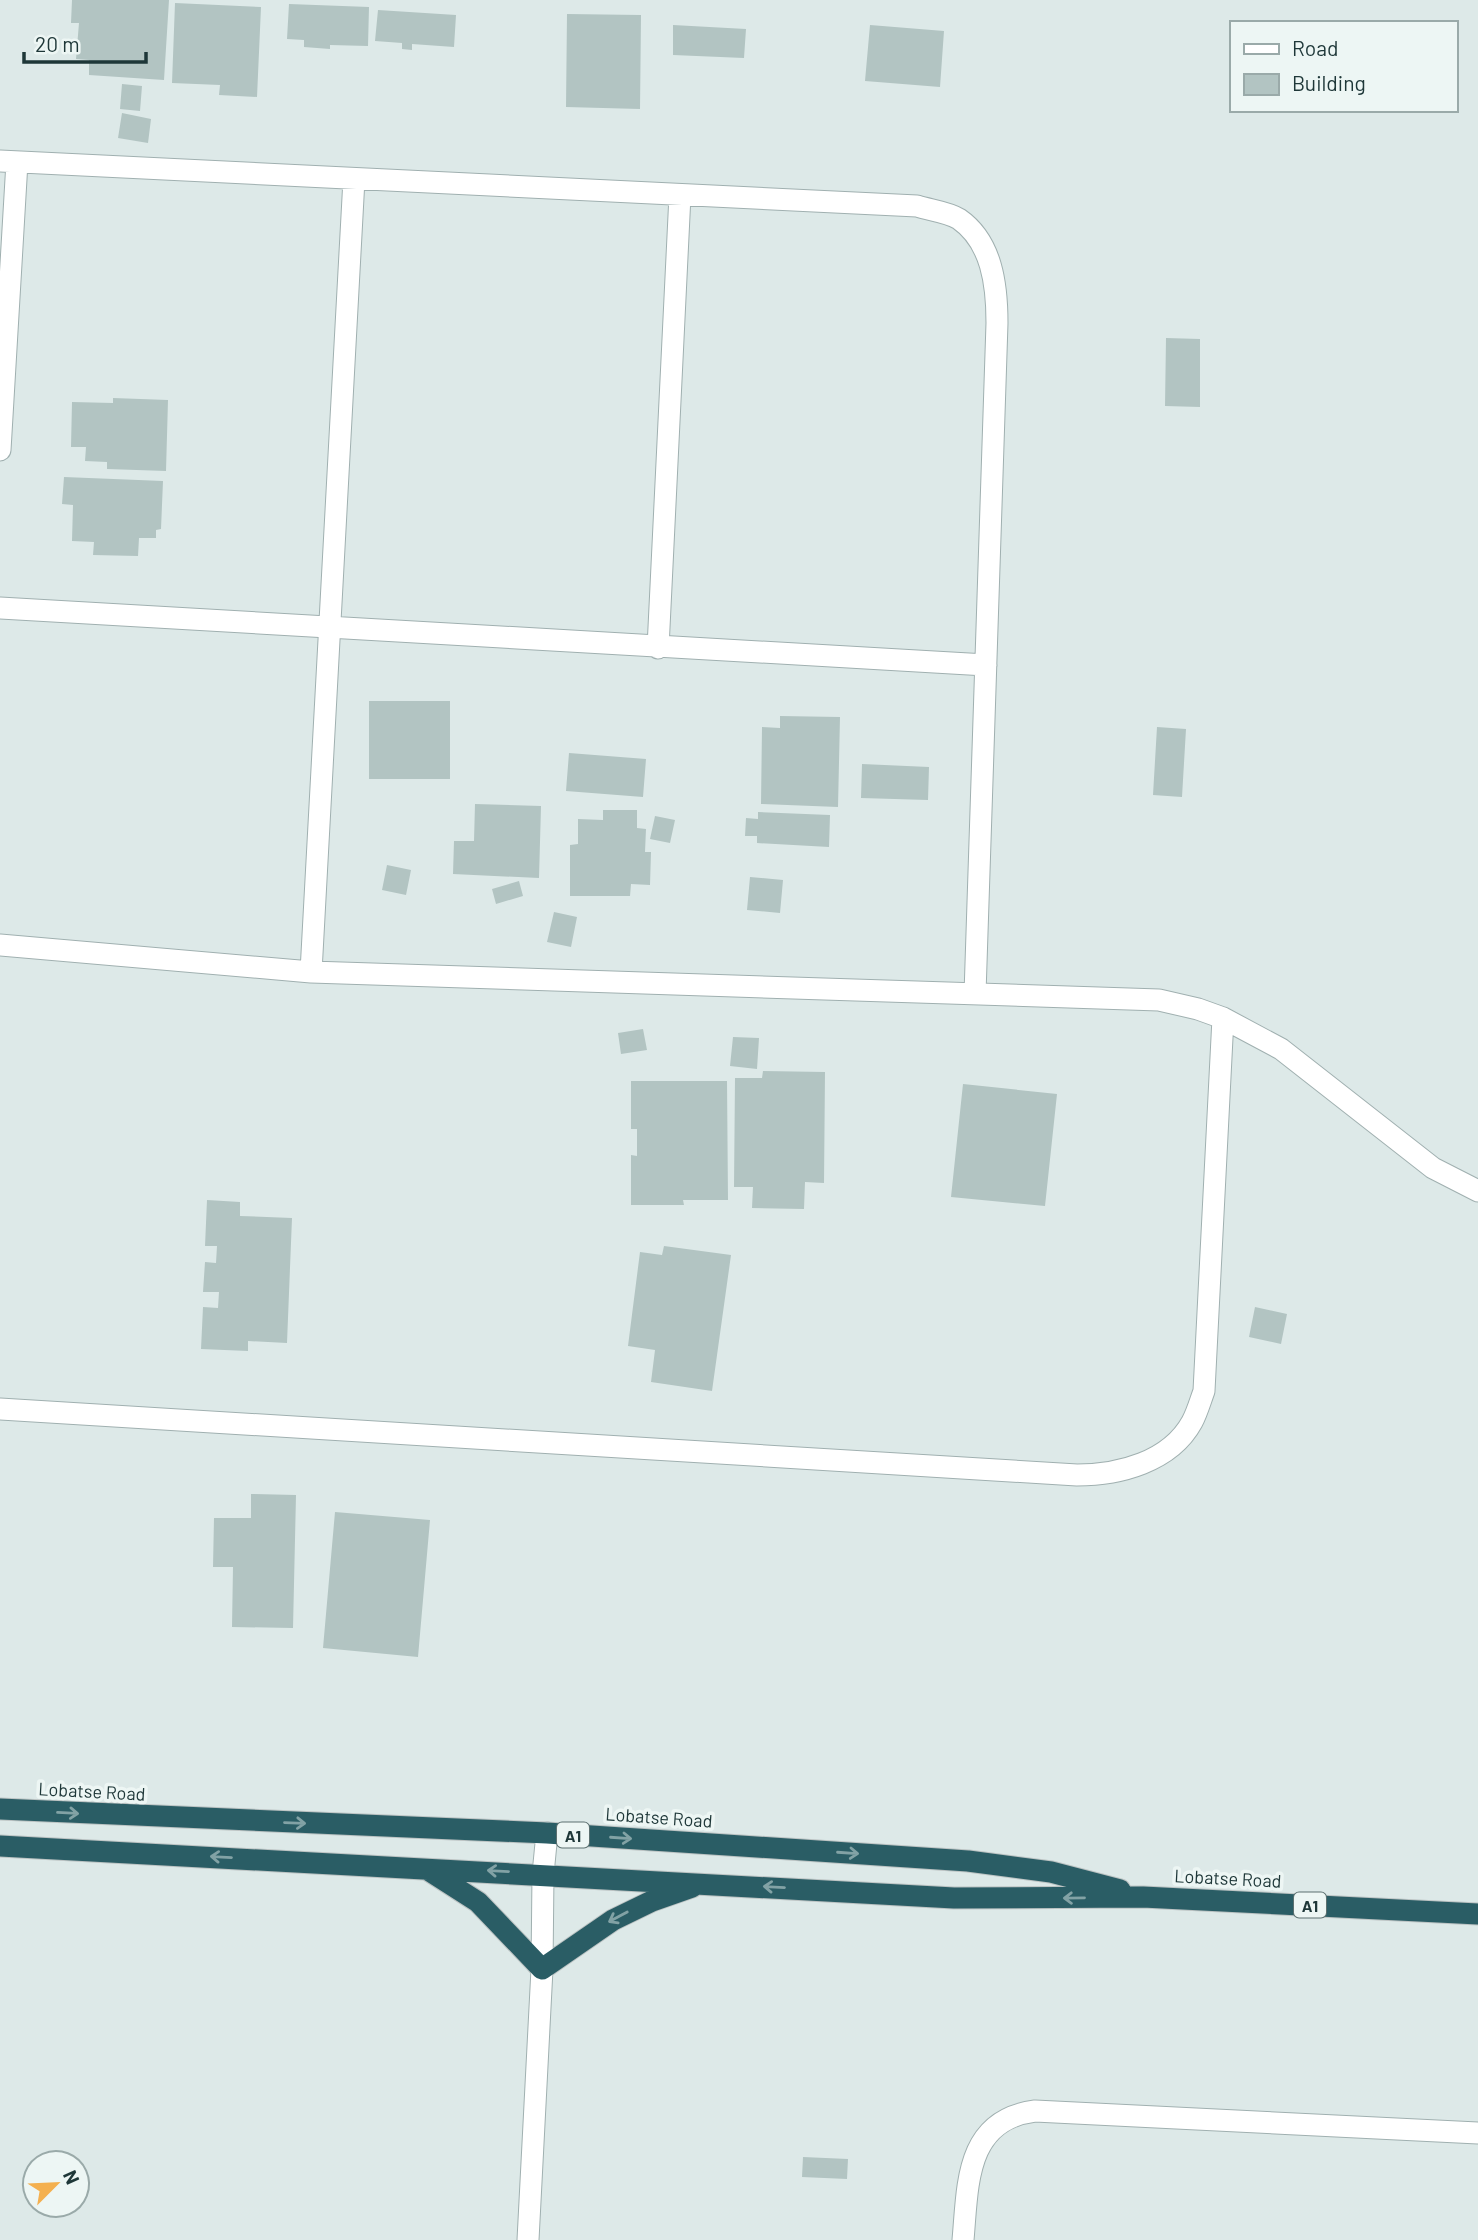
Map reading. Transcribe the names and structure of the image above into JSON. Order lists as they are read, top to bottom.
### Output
{
  "streets": {
    "highway": ["Lobatse Road", "A1"]
  },
  "legend": ["Road", "Building"],
  "scale_bar": "20 m",
  "north": "top right"
}
